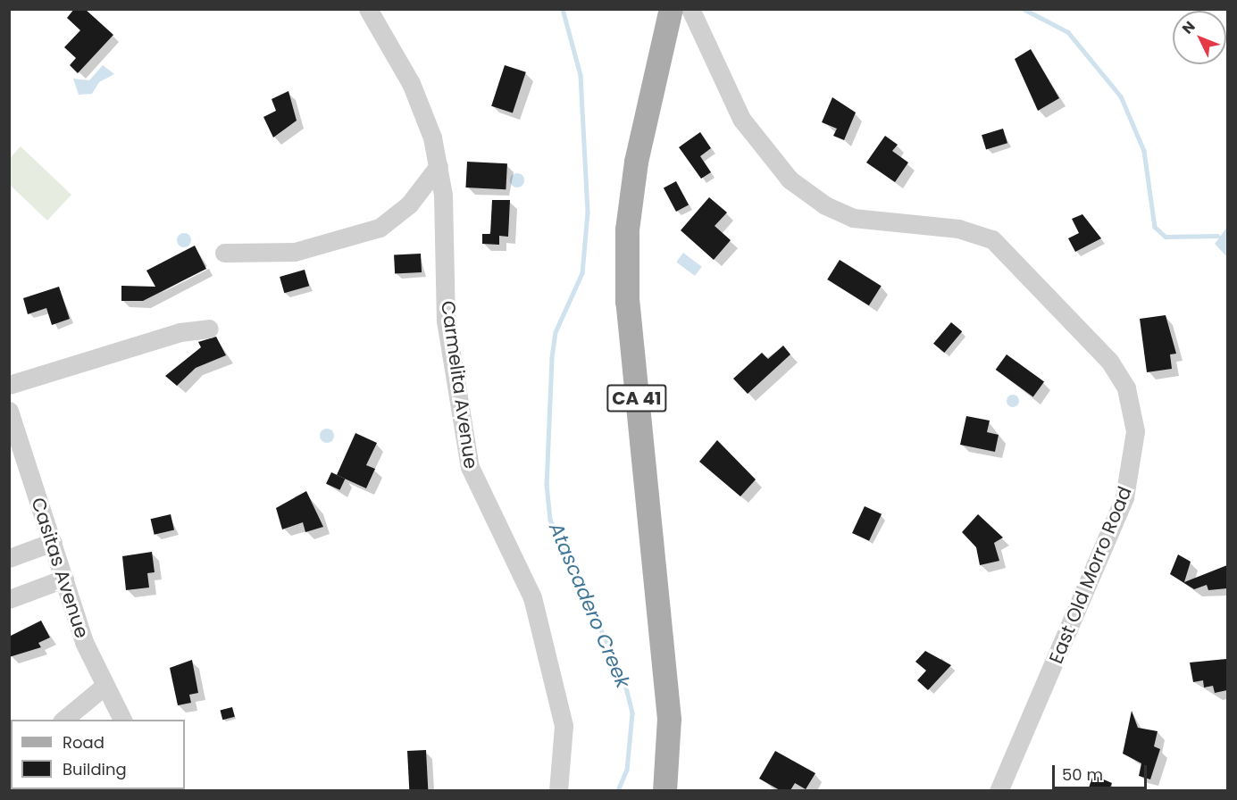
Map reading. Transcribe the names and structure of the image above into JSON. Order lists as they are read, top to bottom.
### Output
{
  "streets": {
    "main road": ["CA 41"],
    "street": ["Carmelita Avenue", "Casitas Avenue", "East Old Morro Road"]
  },
  "water": ["Atascadero Creek"],
  "legend": ["Road", "Building"],
  "scale_bar": "50 m",
  "north": "top left"
}
